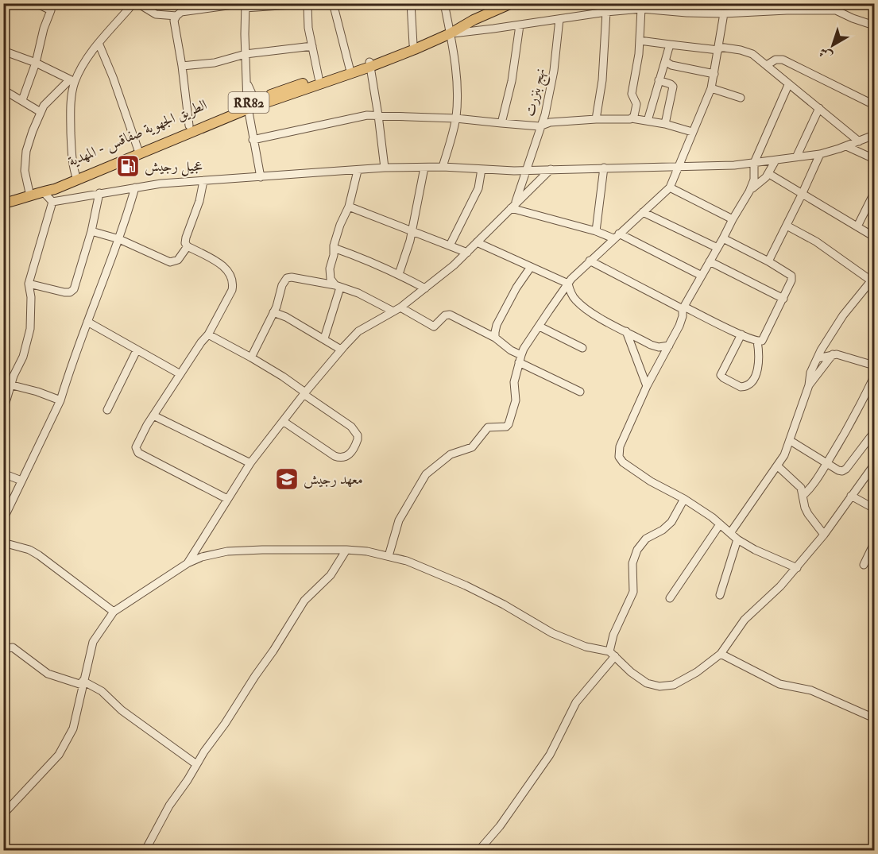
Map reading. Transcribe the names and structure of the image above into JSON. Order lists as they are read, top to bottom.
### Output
{
  "streets": {
    "main road": ["RR82", "الطريق الجهوية صفاقس - المهدية"],
    "street": ["نهج بنزرت"]
  },
  "places": {
    "fuel station": ["عجيل رجيش"],
    "school or university": ["معهد رجيش"]
  },
  "north": "bottom left"
}
